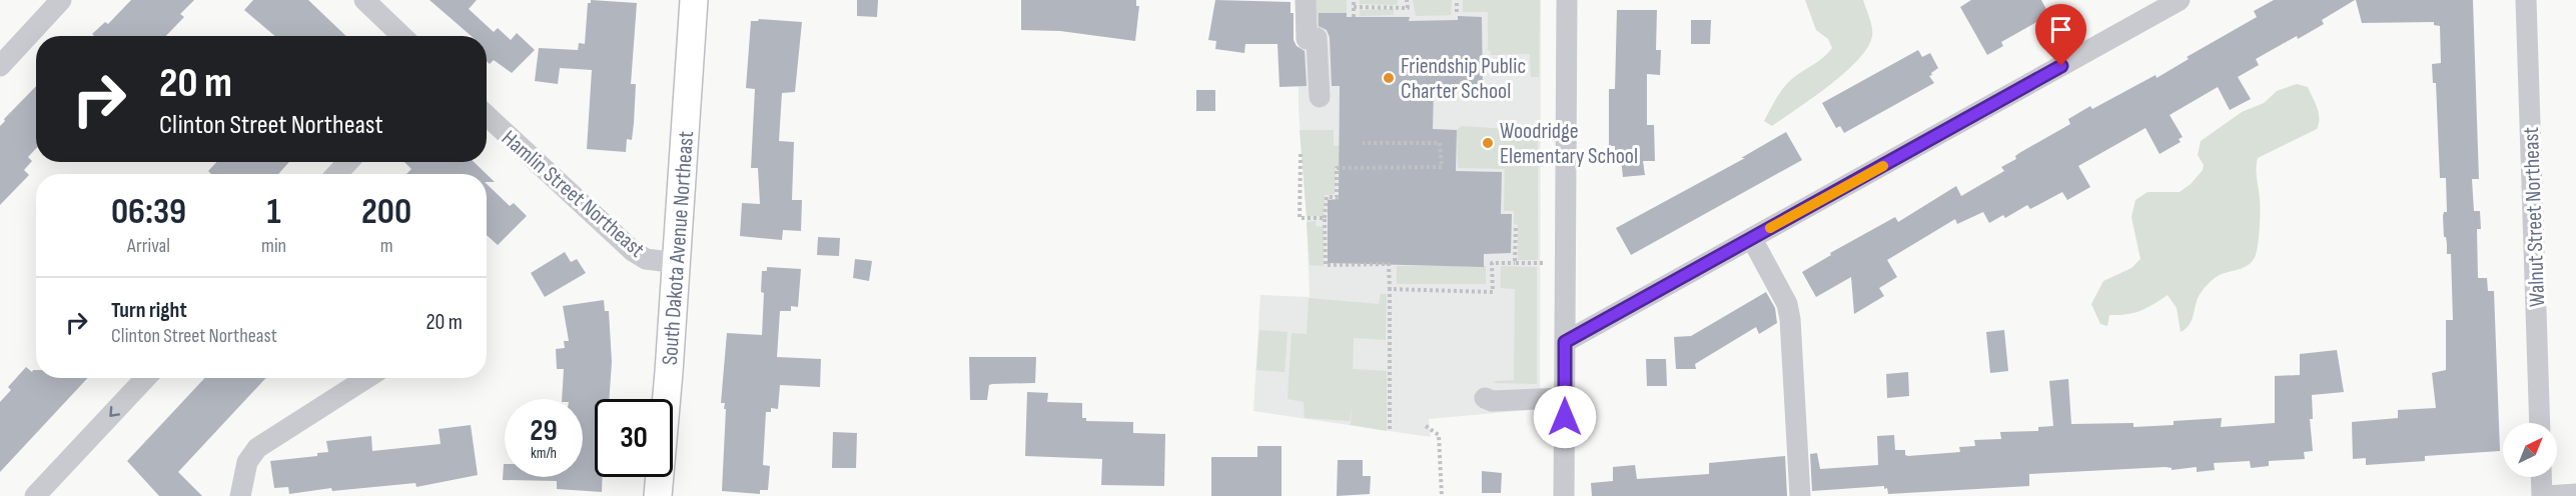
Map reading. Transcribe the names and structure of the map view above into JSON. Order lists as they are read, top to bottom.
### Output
{
  "streets": {
    "main road": ["South Dakota Avenue Northeast"],
    "street": ["Hamlin Street Northeast", "Walnut Street Northeast"]
  },
  "crossings": [
    ["Hamlin Street Northeast", "South Dakota Avenue Northeast"]
  ],
  "places": ["Friendship Public Charter School", "Woodridge Elementary School"],
  "north": "top right",
  "page": {
    "turn": ["20 m", "Clinton Street Northeast"],
    "eta": [
      "06:39",
      "Arrival",
      "1",
      "min",
      "200",
      "m"
    ],
    "list": [
      {
        "name": "Turn right",
        "note": "Clinton Street Northeast",
        "value": "20 m"
      }
    ],
    "speed": "29 km/h",
    "limit": "30"
  }
}
